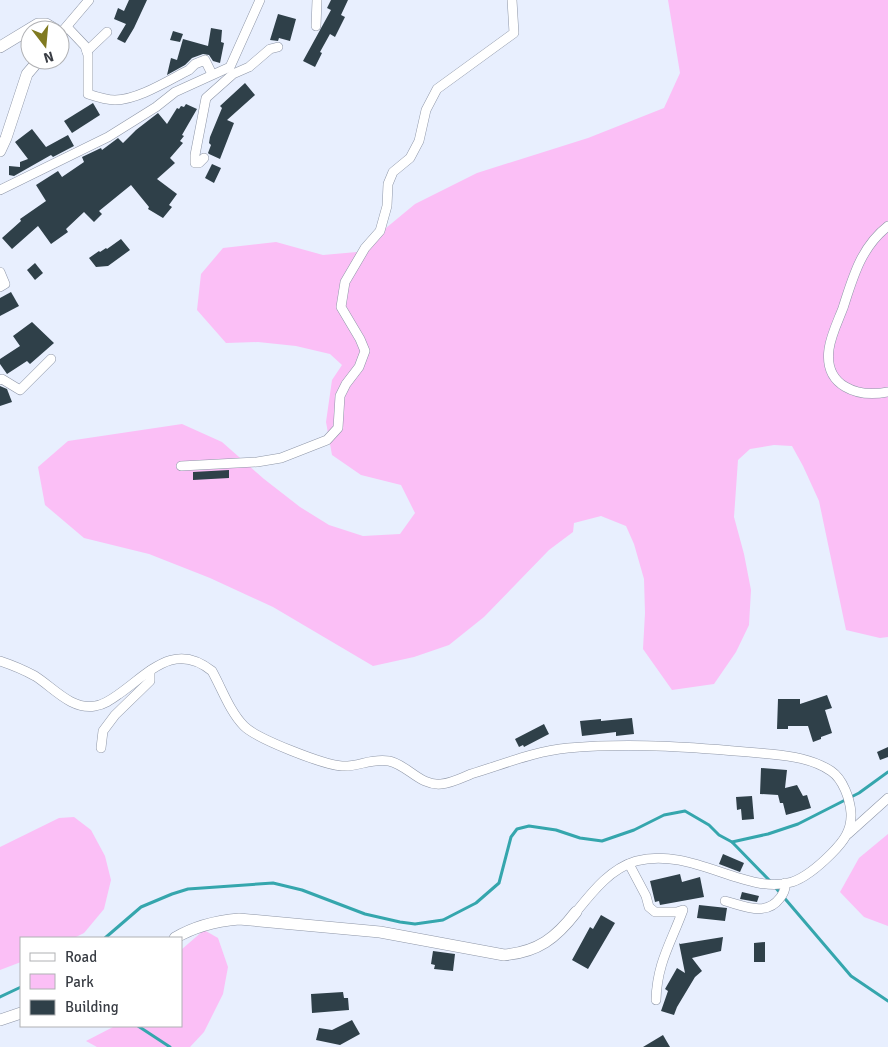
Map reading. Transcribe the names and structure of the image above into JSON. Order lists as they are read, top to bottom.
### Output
{
  "legend": ["Road", "Park", "Building"],
  "north": "bottom"
}
